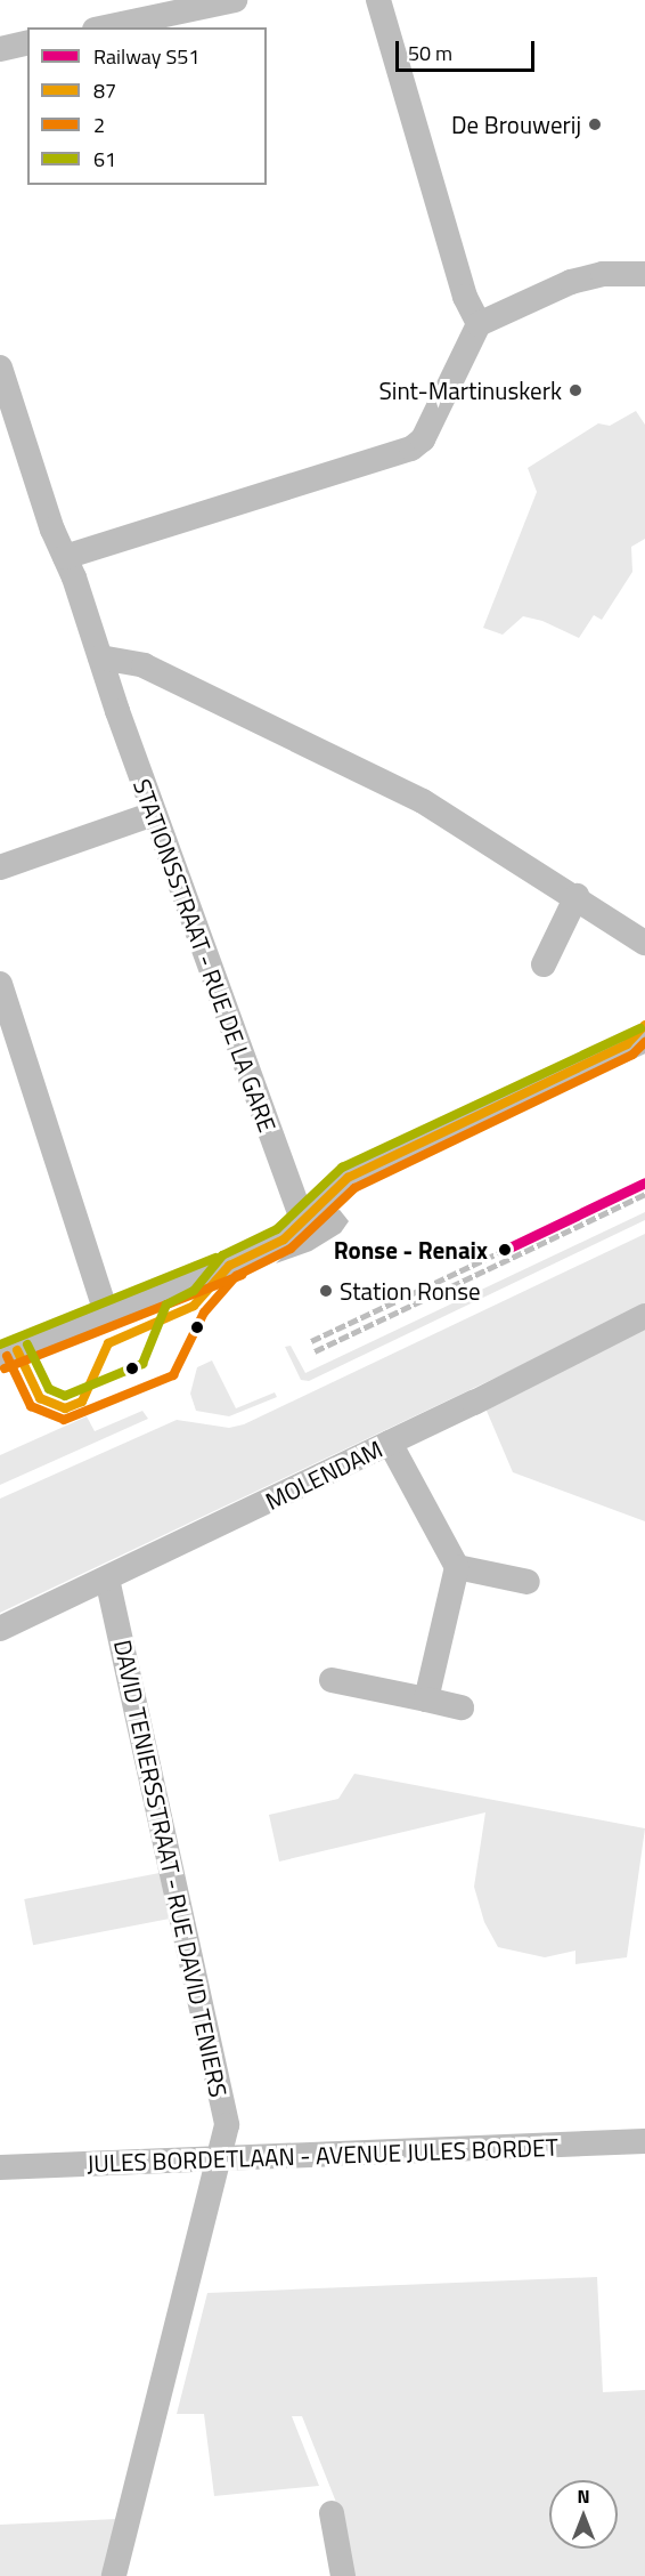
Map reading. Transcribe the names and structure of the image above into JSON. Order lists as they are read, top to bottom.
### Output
{
  "streets": {
    "street": [
      "STATIONSSTRAAT - RUE DE LA GARE",
      "MOLENDAM",
      "DAVID TENIERSSTRAAT - RUE DAVID TENIERS",
      "JULES BORDETLAAN - AVENUE JULES BORDET"
    ]
  },
  "crossings": [
    ["MOLENDAM", "DAVID TENIERSSTRAAT - RUE DAVID TENIERS"],
    ["DAVID TENIERSSTRAAT - RUE DAVID TENIERS", "JULES BORDETLAAN - AVENUE JULES BORDET"]
  ],
  "places": [
    "De Brouwerij",
    "Sint-Martinuskerk",
    "Ronse - Renaix",
    "Station Ronse"
  ],
  "lines": [
    "transit line 87",
    "transit line 61",
    "transit line 2",
    "rail line S51"
  ],
  "legend": [
    "Railway S51",
    "87",
    "2",
    "61"
  ],
  "scale_bar": "50 m",
  "north": "top"
}
